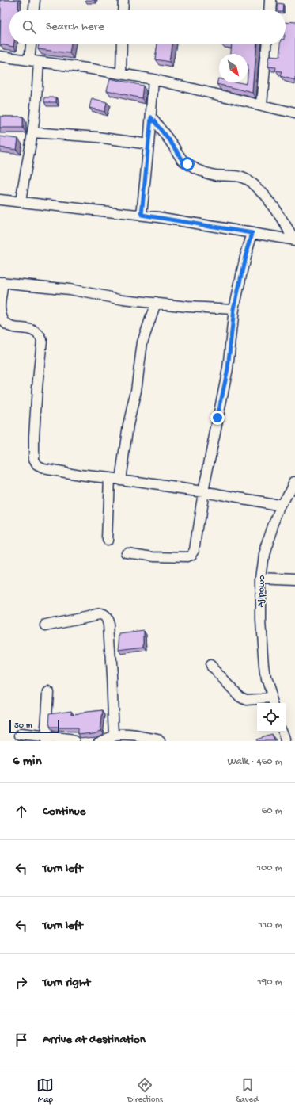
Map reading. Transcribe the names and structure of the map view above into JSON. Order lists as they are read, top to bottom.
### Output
{
  "streets": {
    "street": ["Ajipowo"]
  },
  "scale_bar": "50 m",
  "north": "bottom right",
  "page": {
    "search": "Search here",
    "scale": "50 m",
    "heading": ["6 min", "Walk · 460 m"],
    "list": [
      ["Continue", "60 m"],
      ["Turn left", "100 m"],
      ["Turn left", "110 m"],
      ["Turn right", "190 m"],
      "Arrive at destination"
    ],
    "nav": ["Map", "Directions", "Saved"]
  }
}
